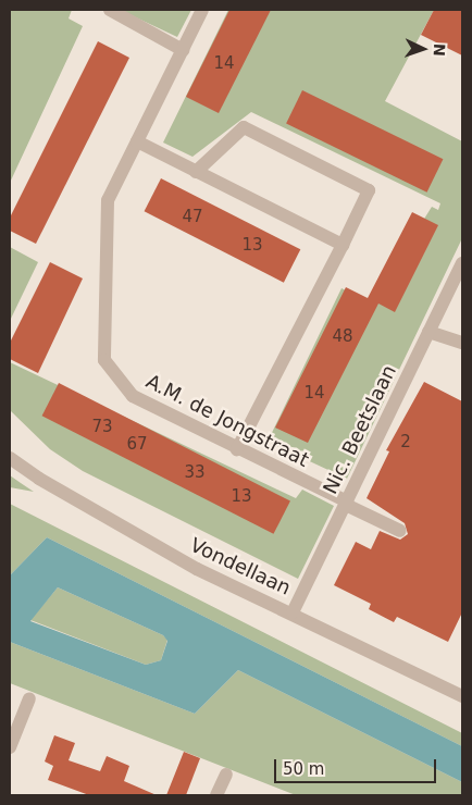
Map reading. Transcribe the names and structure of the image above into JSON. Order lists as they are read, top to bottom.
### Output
{
  "streets": {
    "street": ["A.M. de Jongstraat", "Nic. Beetslaan", "Vondellaan"]
  },
  "crossings": [
    ["A.M. de Jongstraat", "Nic. Beetslaan"],
    ["Nic. Beetslaan", "Vondellaan"]
  ],
  "house_numbers": [
    "14",
    "47",
    "13",
    "48",
    "14",
    "73",
    "2",
    "67",
    "33",
    "13"
  ],
  "scale_bar": "50 m",
  "north": "right"
}
